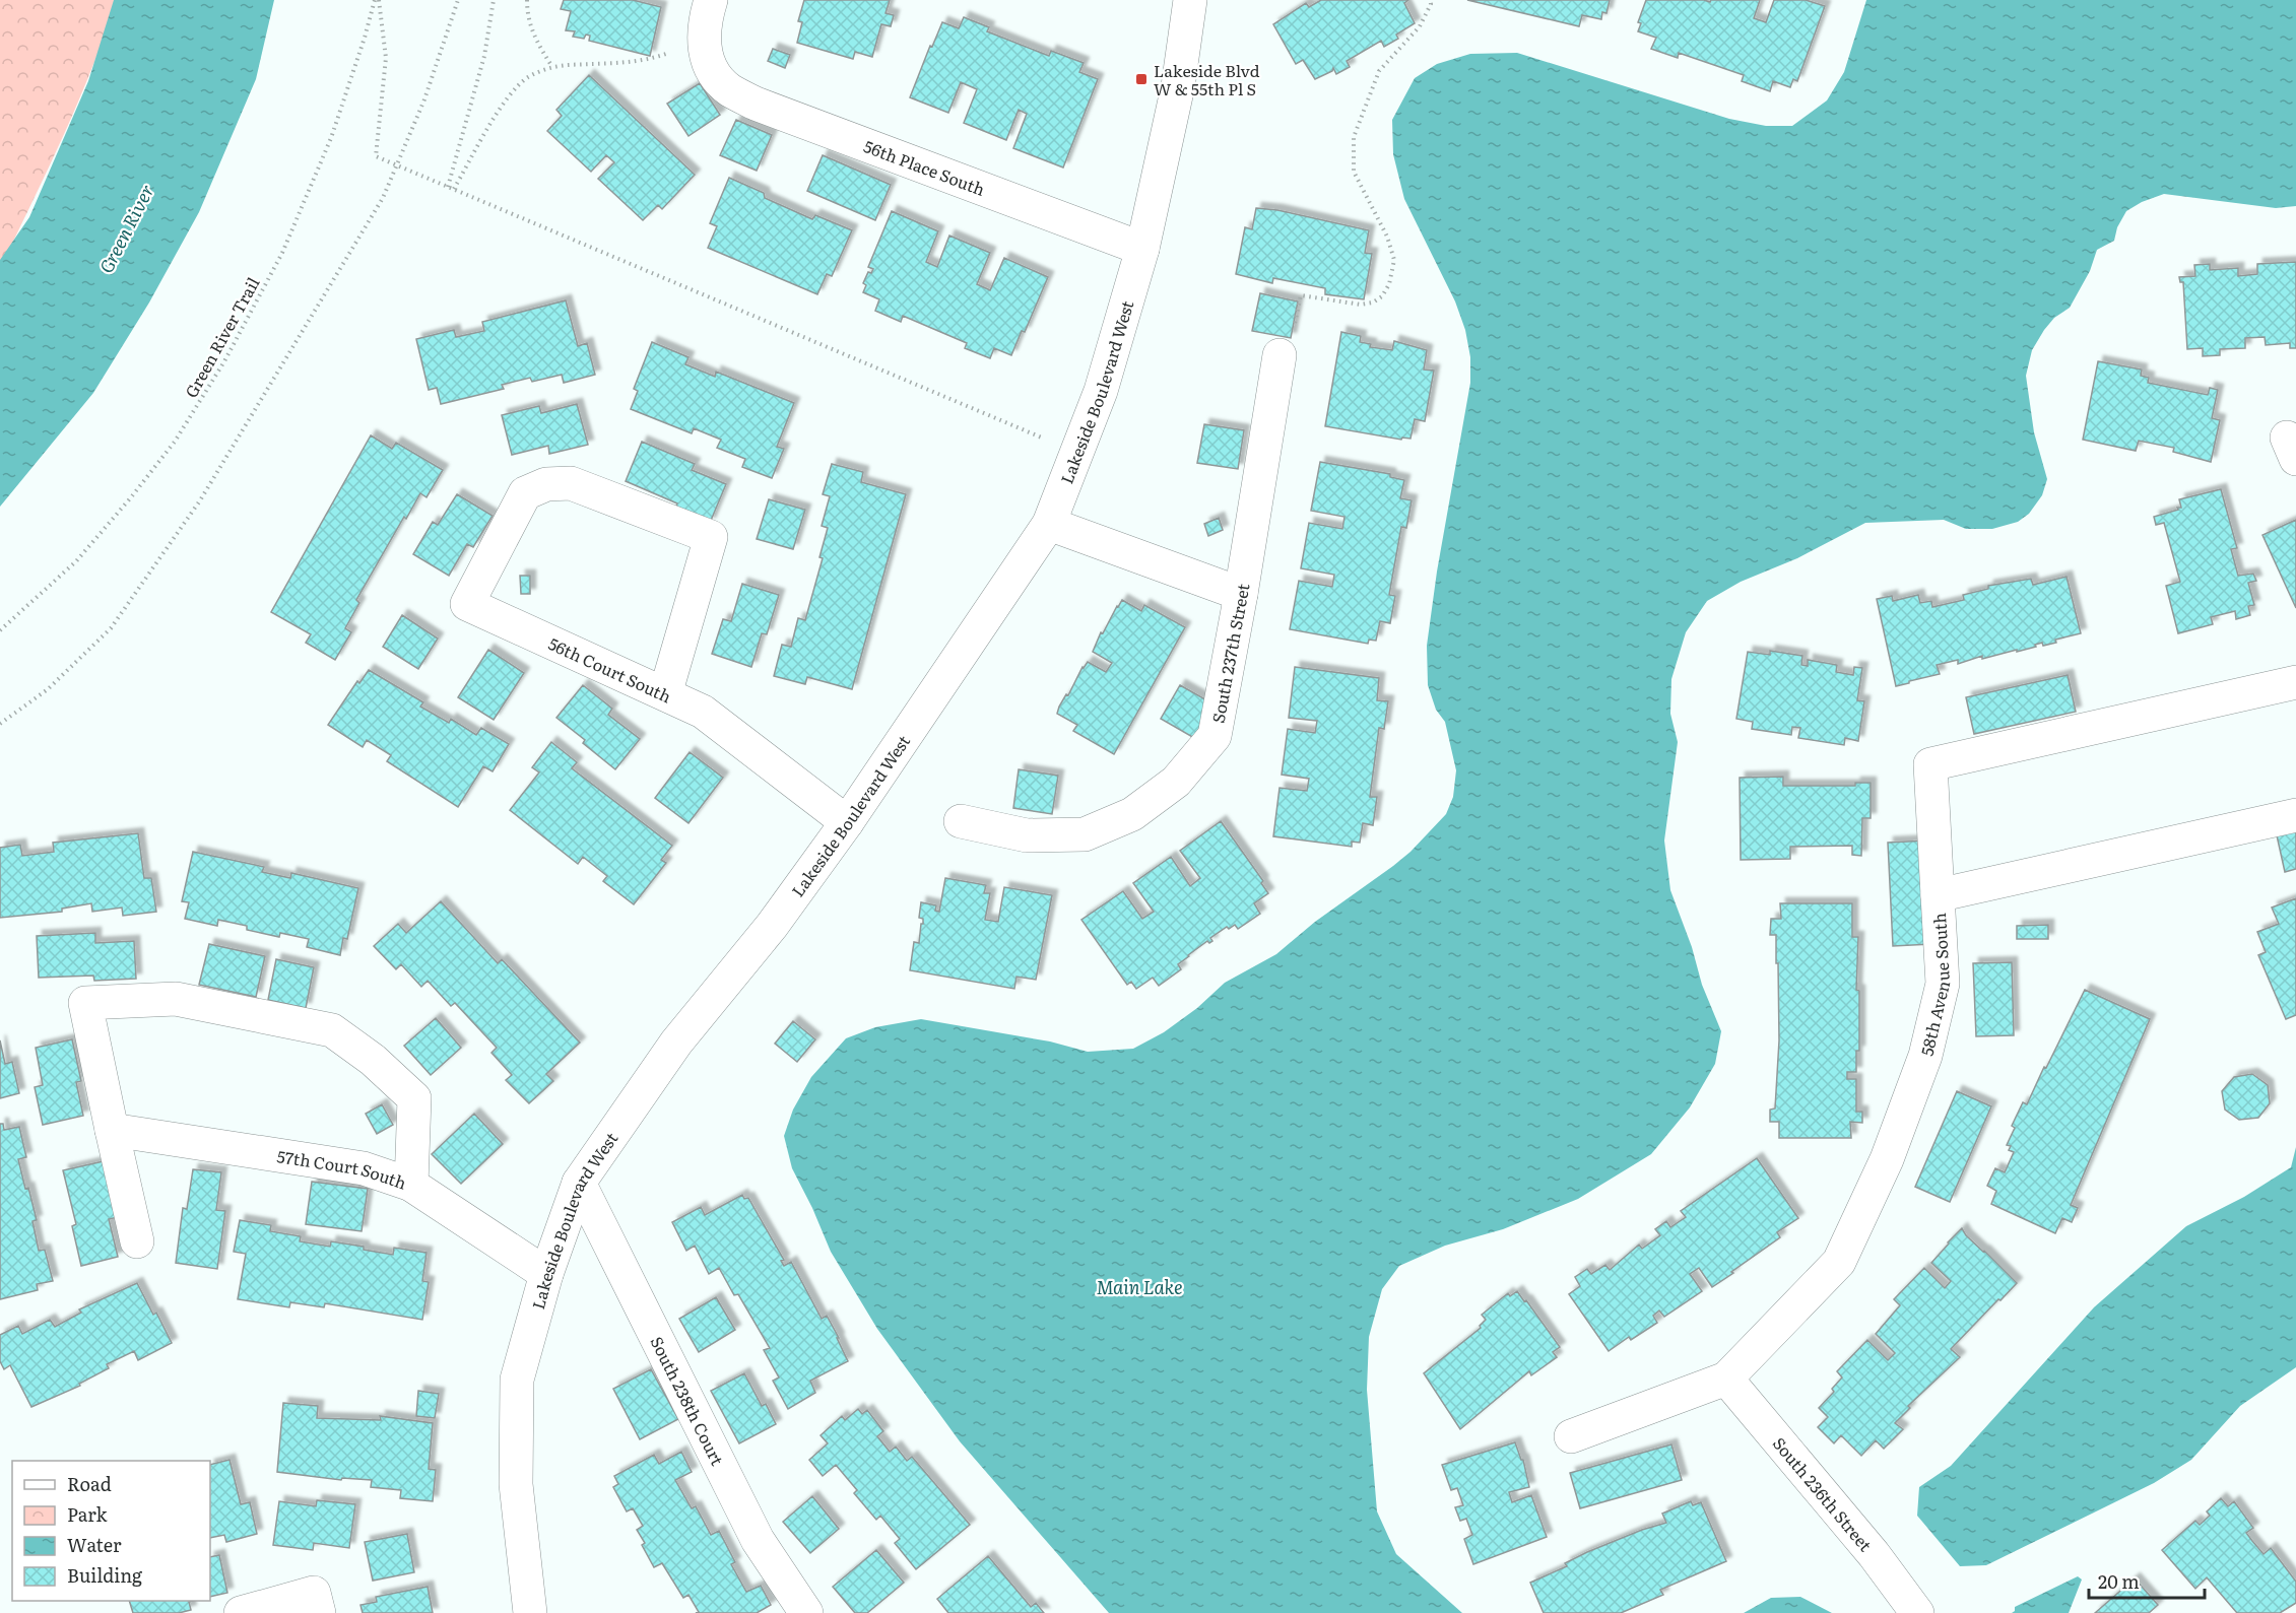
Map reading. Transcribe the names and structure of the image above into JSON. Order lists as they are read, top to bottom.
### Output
{
  "streets": {
    "street": [
      "56th Place South",
      "Lakeside Boulevard West",
      "South 237th Street",
      "56th Court South",
      "58th Avenue South",
      "57th Court South",
      "South 238th Court",
      "South 236th Street"
    ],
    "path": ["Green River Trail"]
  },
  "crossings": [
    ["56th Place South", "Lakeside Boulevard West"],
    ["Lakeside Boulevard West", "56th Court South"],
    ["Lakeside Boulevard West", "57th Court South"],
    ["Lakeside Boulevard West", "South 238th Court"],
    ["58th Avenue South", "South 236th Street"]
  ],
  "water": ["Green River", "Main Lake"],
  "places": {
    "transit": ["Lakeside Blvd W & 55th Pl S"]
  },
  "legend": [
    "Road",
    "Park",
    "Water",
    "Building"
  ],
  "scale_bar": "20 m"
}
